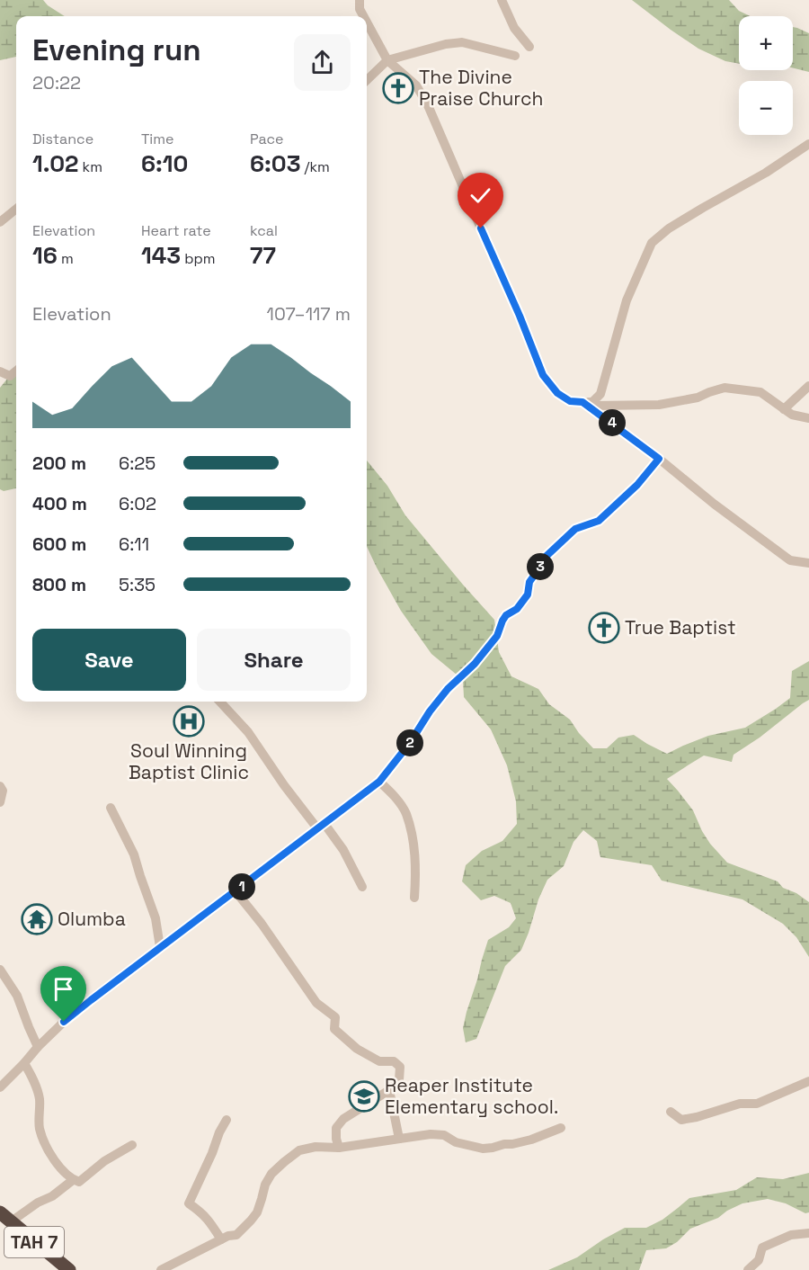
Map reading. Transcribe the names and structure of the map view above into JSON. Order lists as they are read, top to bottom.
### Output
{
  "streets": {
    "highway": ["TAH 7"]
  },
  "places": {
    "church": ["The Divine Praise Church", "True Baptist"],
    "hospital": ["Soul Winning Baptist Clinic"],
    "temple": ["Olumba"],
    "school or university": ["Reaper Institute Elementary school."]
  },
  "page": {
    "map_buttons": ["+", "−"],
    "heading": ["Evening run", "20:22"],
    "stats": [
      ["Distance", "1.02 km"],
      ["Time", "6:10"],
      ["Pace", "6:03 /km"],
      ["Elevation", "16 m"],
      ["Heart rate", "143 bpm"],
      ["kcal", "77"]
    ],
    "chart": ["Elevation", "107–117 m"],
    "pins": [
      "4",
      "3",
      "2",
      "1"
    ],
    "list": [
      {
        "name": "200 m",
        "note": "6:25"
      },
      {
        "name": "400 m",
        "note": "6:02"
      },
      {
        "name": "600 m",
        "note": "6:11"
      },
      {
        "name": "800 m",
        "note": "5:35"
      }
    ],
    "buttons": ["Save", "Share"]
  }
}
